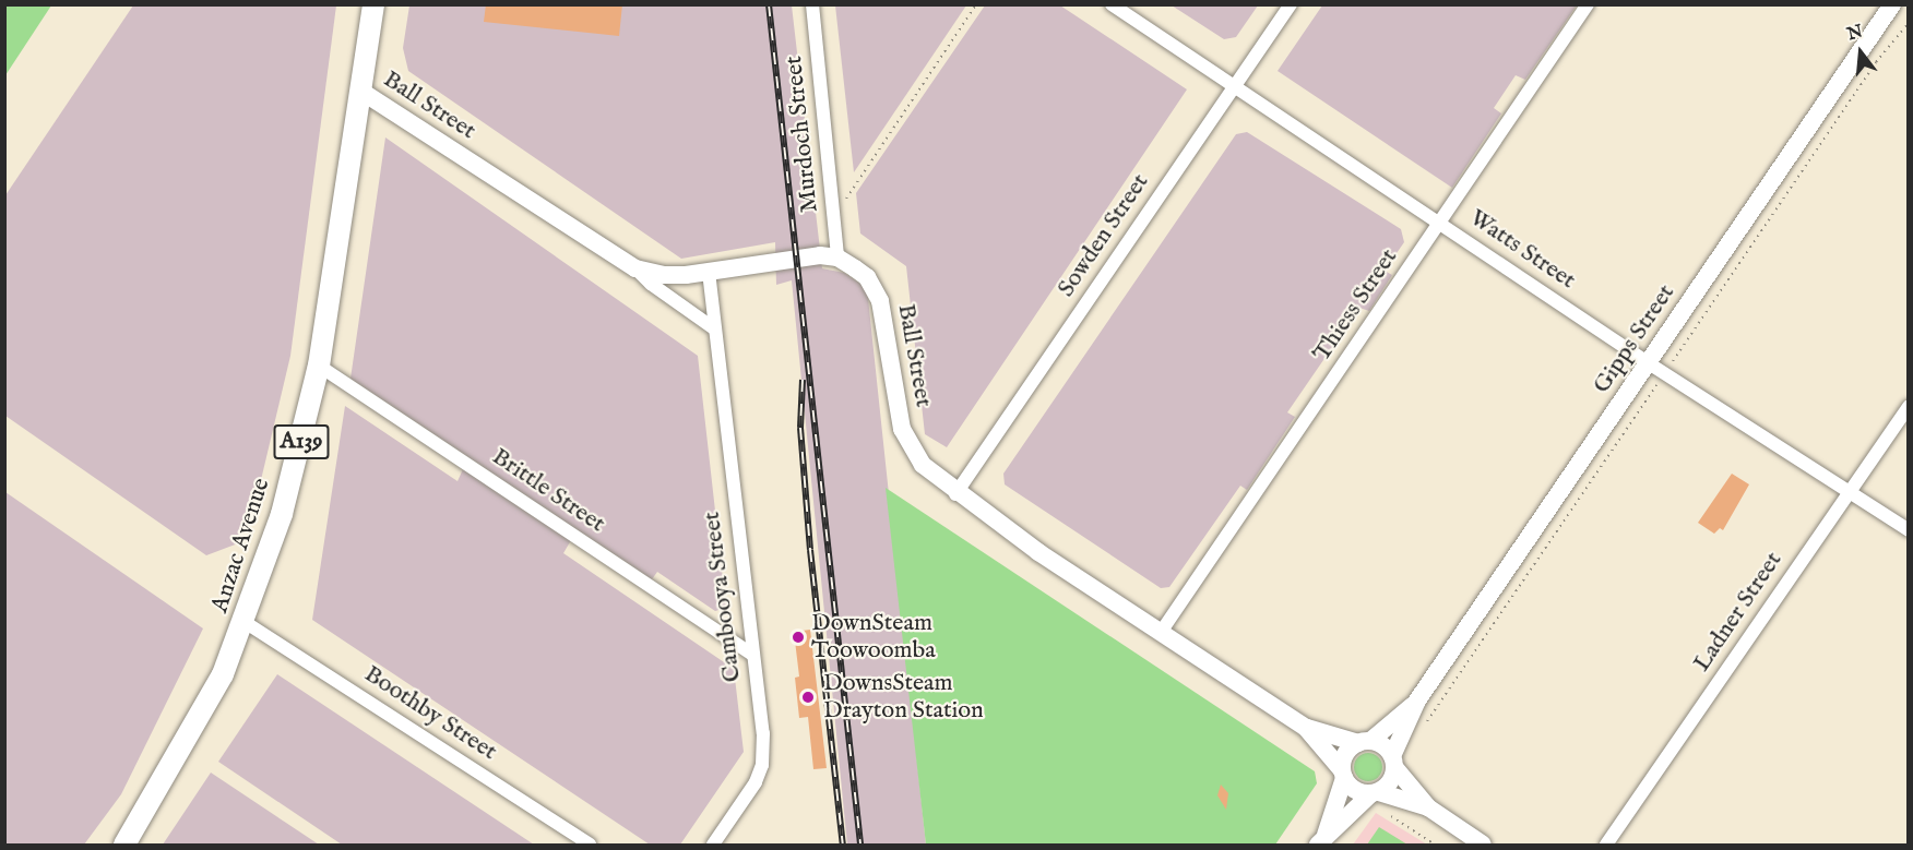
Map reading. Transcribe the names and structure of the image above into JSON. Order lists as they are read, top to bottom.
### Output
{
  "streets": {
    "highway": ["A139", "Anzac Avenue"],
    "main road": ["Ball Street", "Gipps Street"],
    "street": [
      "Murdoch Street",
      "Sowden Street",
      "Watts Street",
      "Thiess Street",
      "Brittle Street",
      "Cambooya Street",
      "Ladner Street",
      "Boothby Street"
    ]
  },
  "crossings": [
    ["Ball Street", "Murdoch Street"],
    ["Ball Street", "Sowden Street"],
    ["Ball Street", "Thiess Street"],
    ["Ball Street", "Gipps Street"],
    ["Ball Street", "Anzac Avenue"],
    ["Ball Street", "Cambooya Street"],
    ["Sowden Street", "Watts Street"],
    ["Watts Street", "Thiess Street"],
    ["Watts Street", "Gipps Street"],
    ["Watts Street", "Ladner Street"],
    ["Brittle Street", "Anzac Avenue"],
    ["Brittle Street", "Cambooya Street"],
    ["Anzac Avenue", "Boothby Street"]
  ],
  "places": ["DownSteam Toowoomba", "DownsSteam Drayton Station"],
  "north": "top"
}
